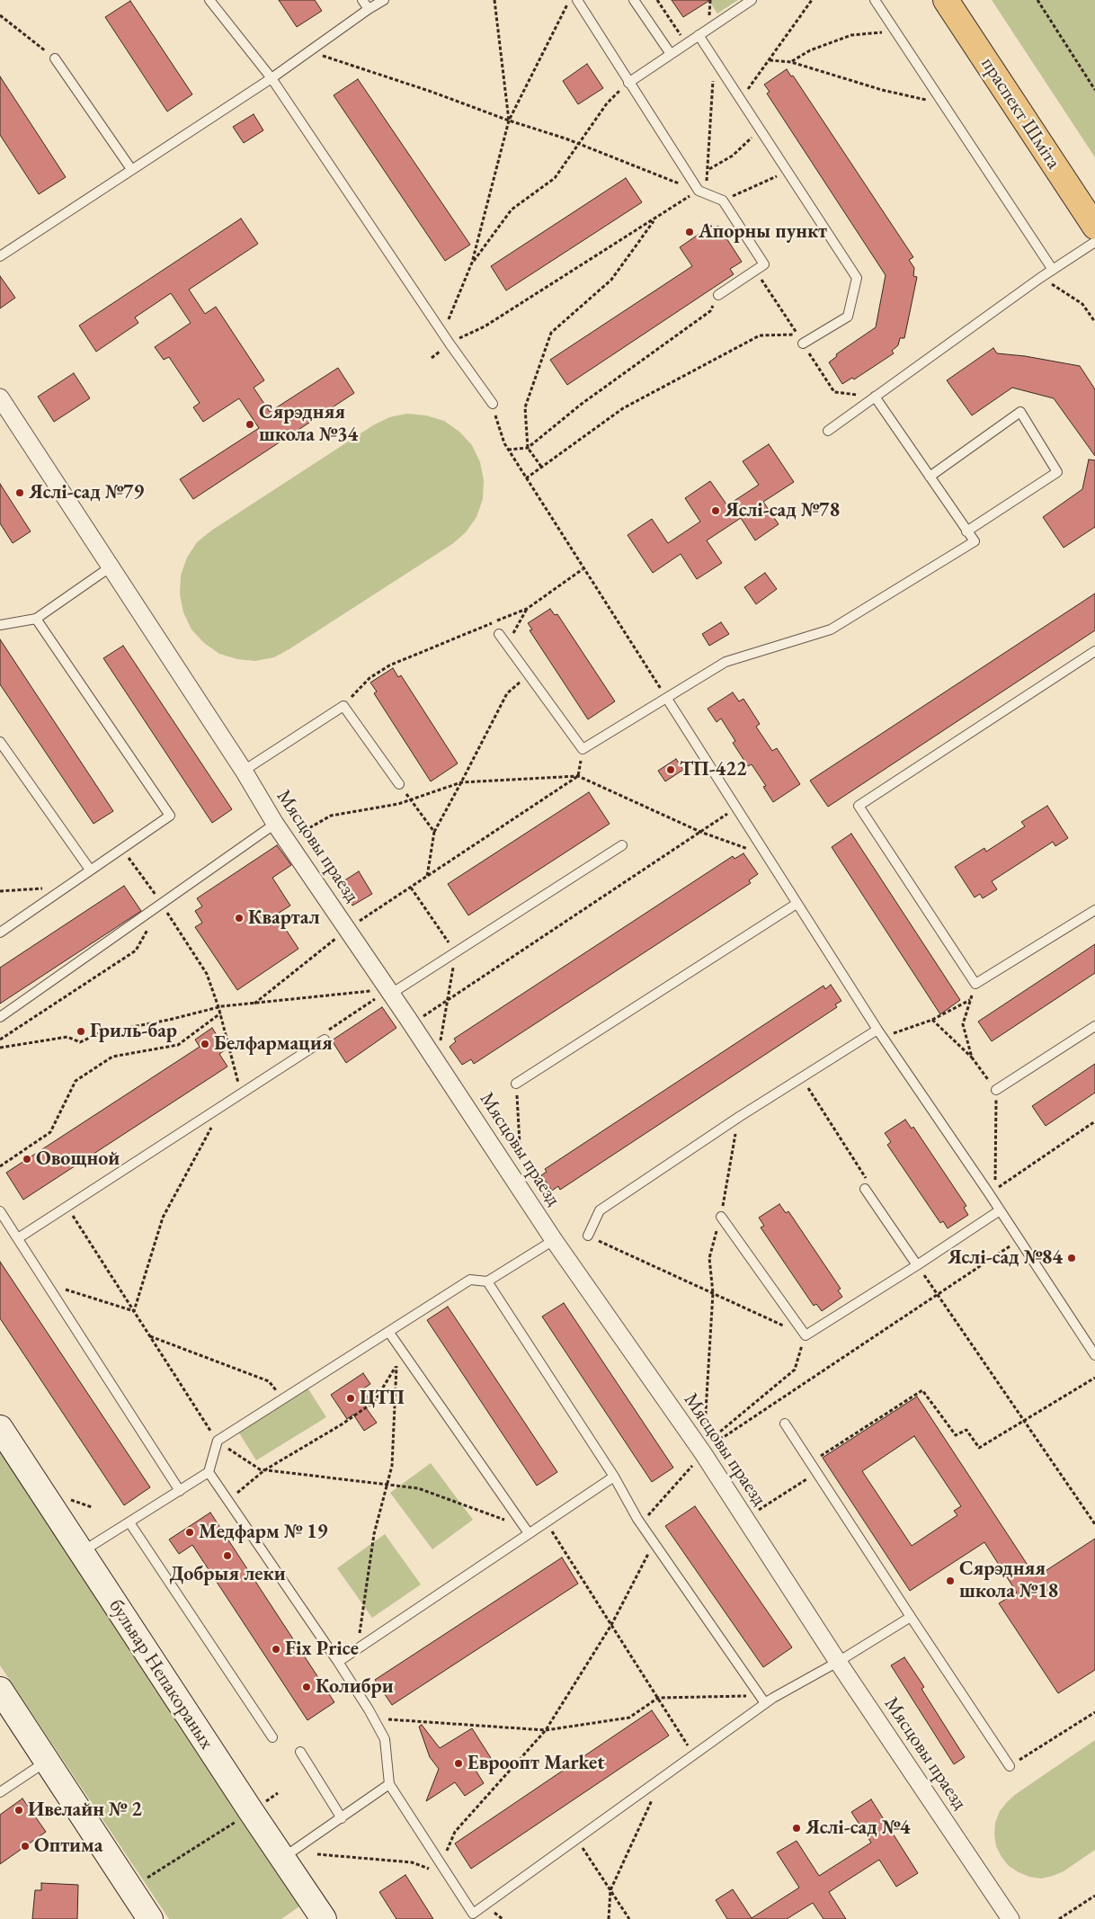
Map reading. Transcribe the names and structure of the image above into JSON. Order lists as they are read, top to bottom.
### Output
{
  "streets": {
    "main road": ["праспект Шміта", "бульвар Непакораных"],
    "street": ["Мясцовы праезд"]
  },
  "places": [
    "Апорны пункт",
    "Сярэдняя школа №34",
    "Яслі-сад №79",
    "Яслі-сад №78",
    "ТП-422",
    "Квартал",
    "Гриль-бар",
    "Белфармация",
    "Овощной",
    "Яслі-сад №84",
    "ЦТП",
    "Медфарм № 19",
    "Добрыя леки",
    "Сярэдняя школа №18",
    "Fix Price",
    "Колибри",
    "Евроопт Market",
    "Ивелайн № 2",
    "Яслі-сад №4",
    "Оптима"
  ]
}
